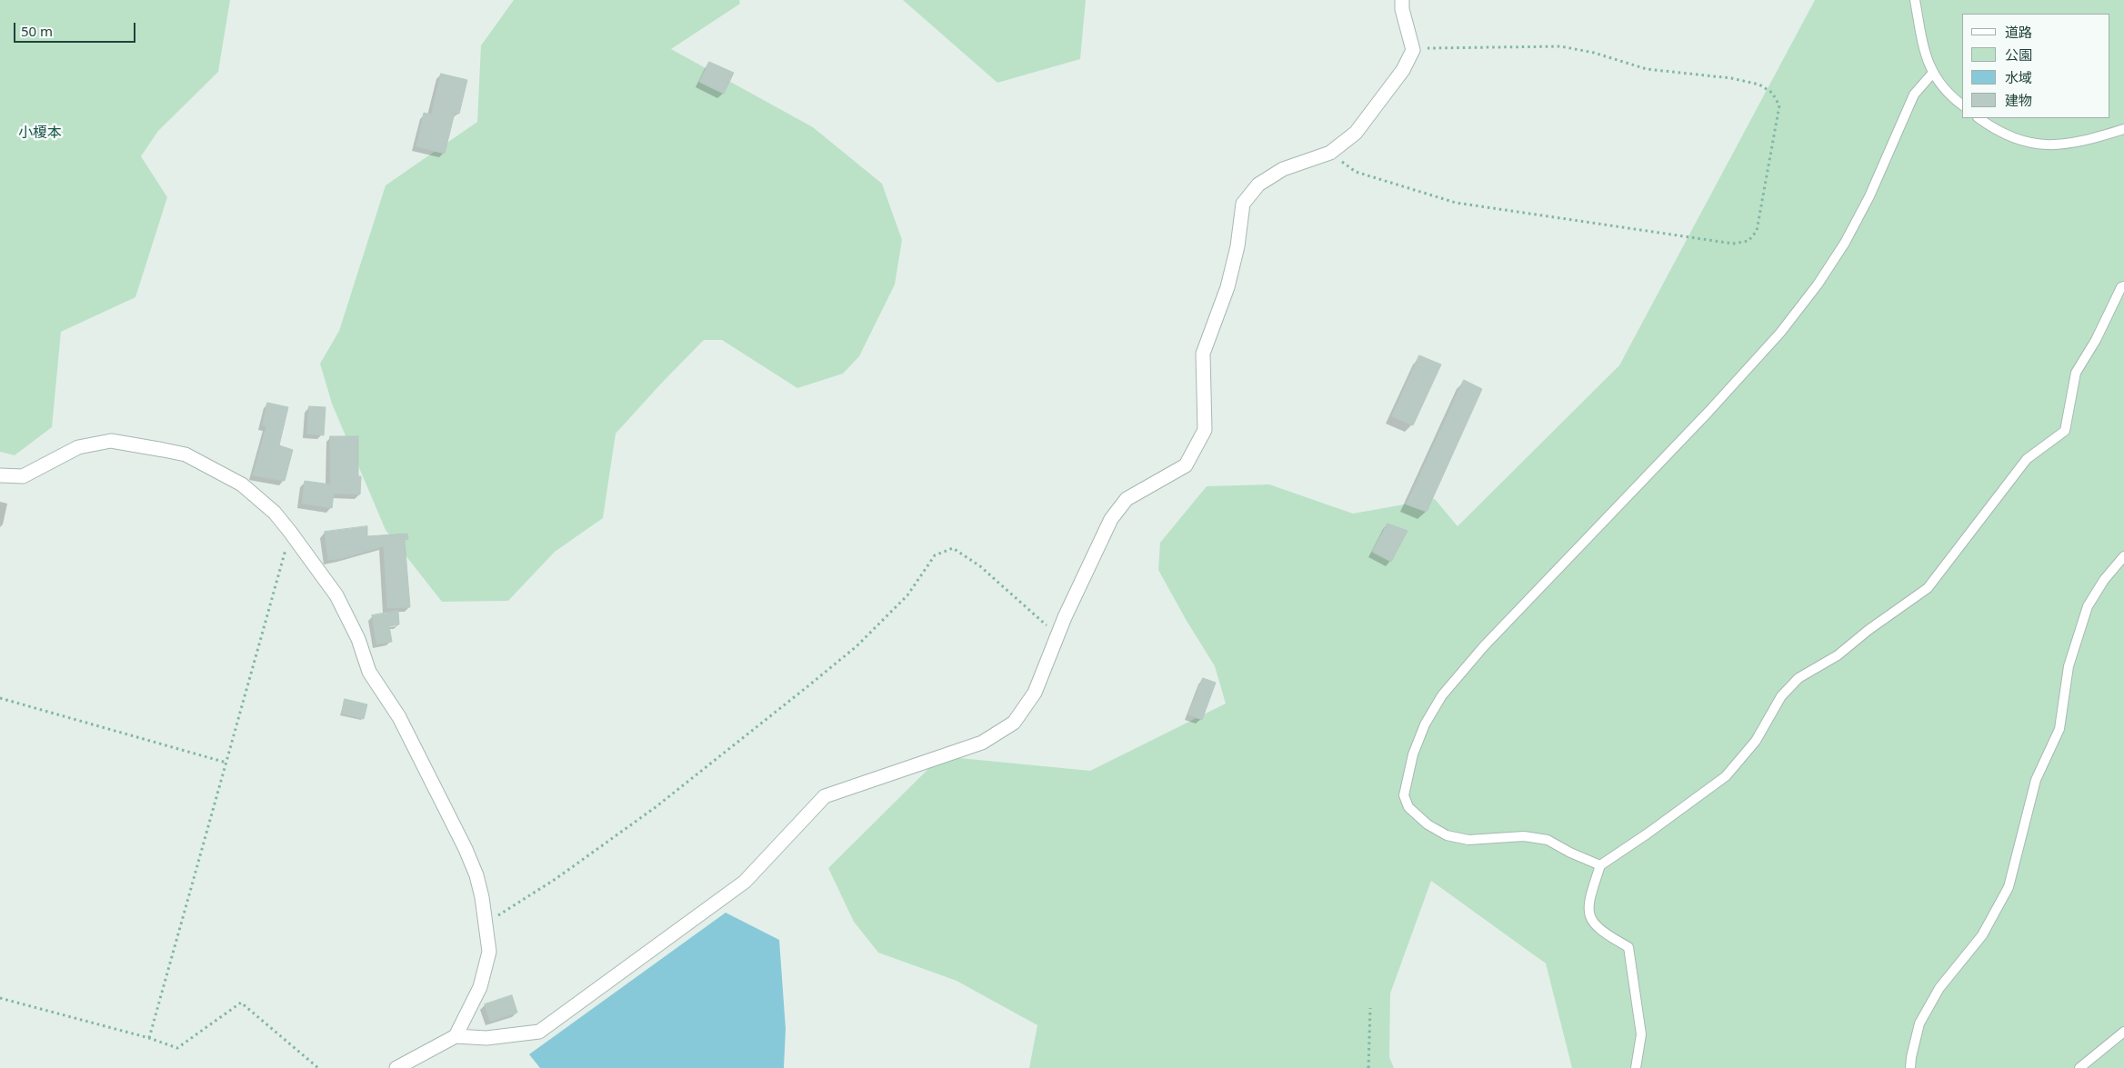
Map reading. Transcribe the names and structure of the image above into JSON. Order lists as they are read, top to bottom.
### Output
{
  "districts": ["小榎本"],
  "legend": [
    "道路",
    "公園",
    "水域",
    "建物"
  ],
  "scale_bar": "50 m"
}
